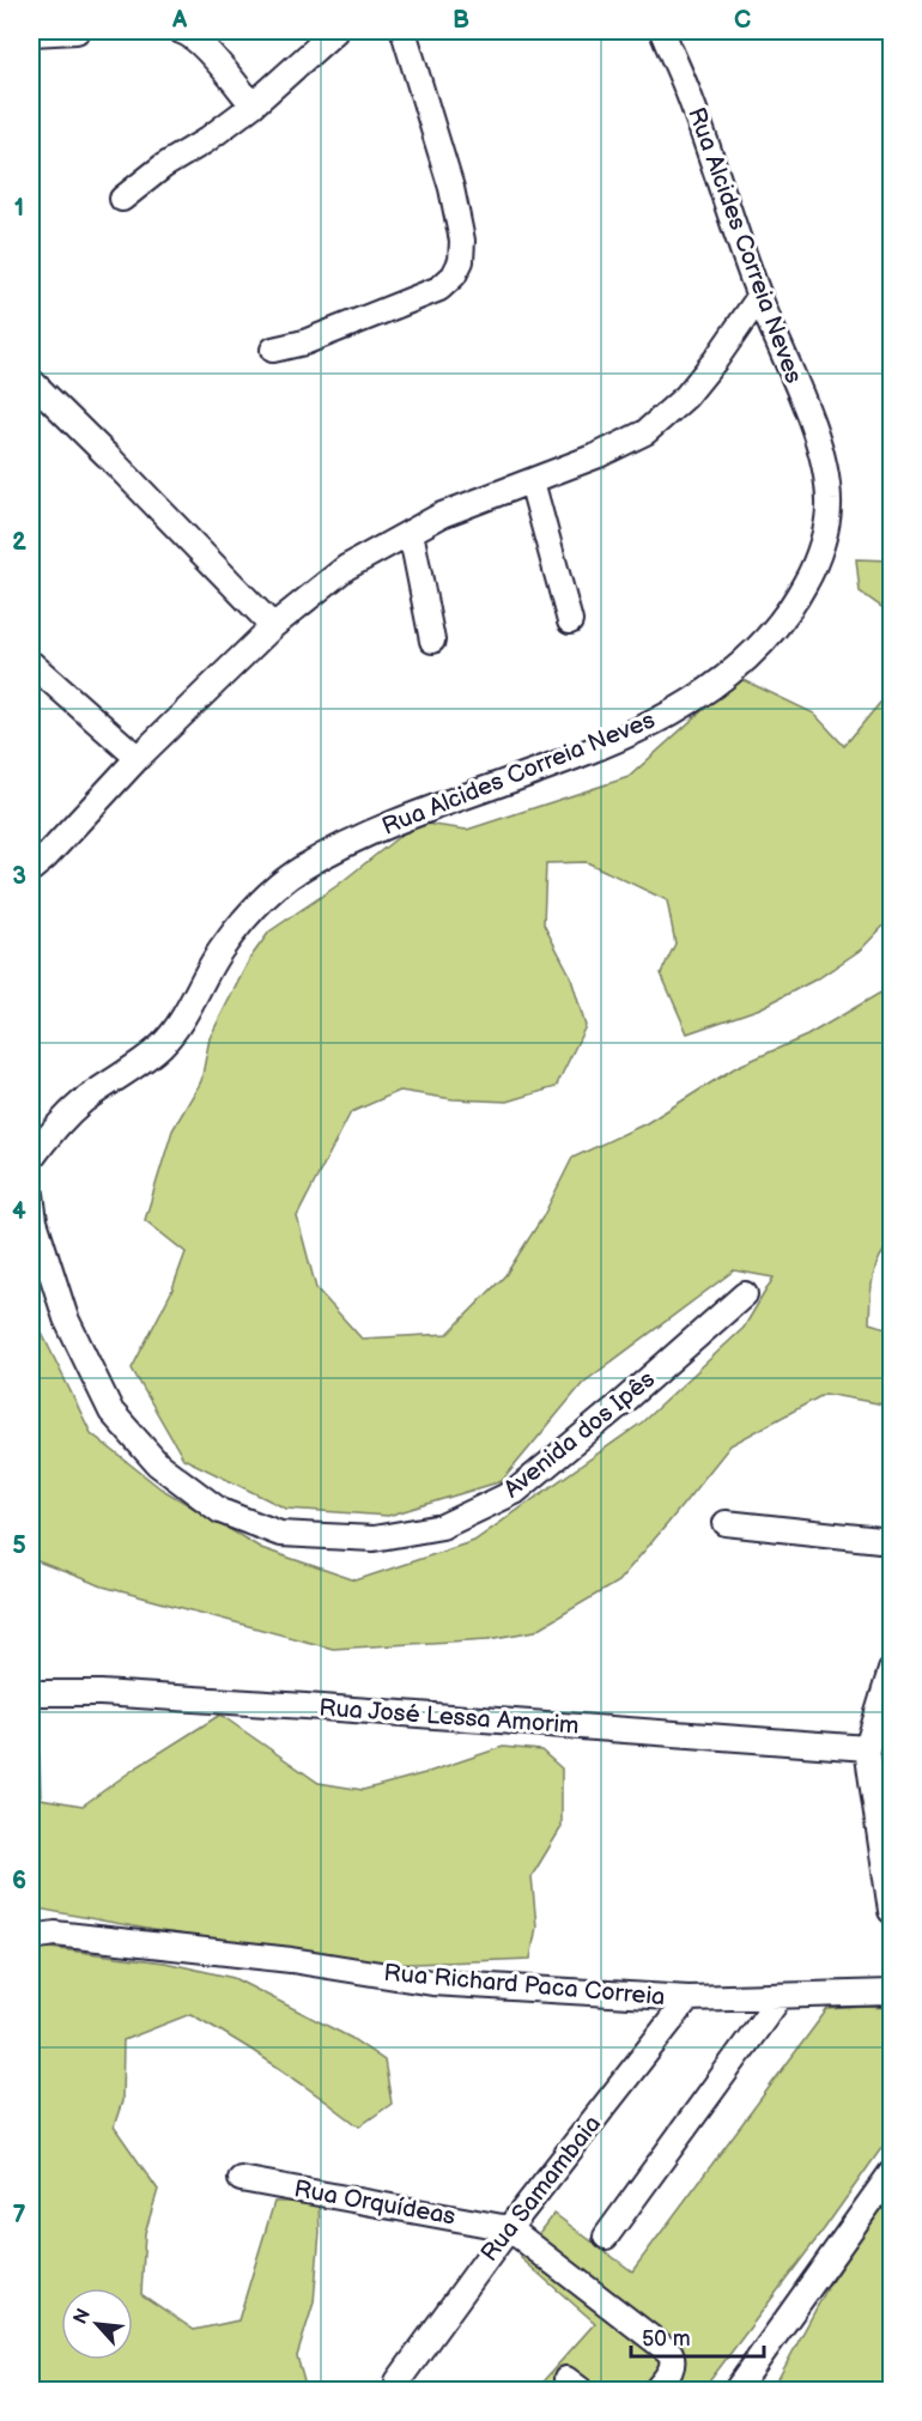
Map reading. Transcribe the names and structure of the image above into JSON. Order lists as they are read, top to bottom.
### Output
{
  "streets": {
    "street": [
      "Rua Alcides Correia Neves",
      "Avenida dos Ipês",
      "Rua José Lessa Amorim",
      "Rua Richard Paca Correia",
      "Rua Samambaia",
      "Rua Orquídeas"
    ]
  },
  "crossings": [
    ["Rua Richard Paca Correia", "Rua Samambaia"],
    ["Rua Samambaia", "Rua Orquídeas"]
  ],
  "scale_bar": "50 m",
  "north": "top left",
  "grid": {
    "columns": ["A", "B", "C"],
    "rows": [
      "1",
      "2",
      "3",
      "4",
      "5",
      "6",
      "7"
    ]
  }
}
